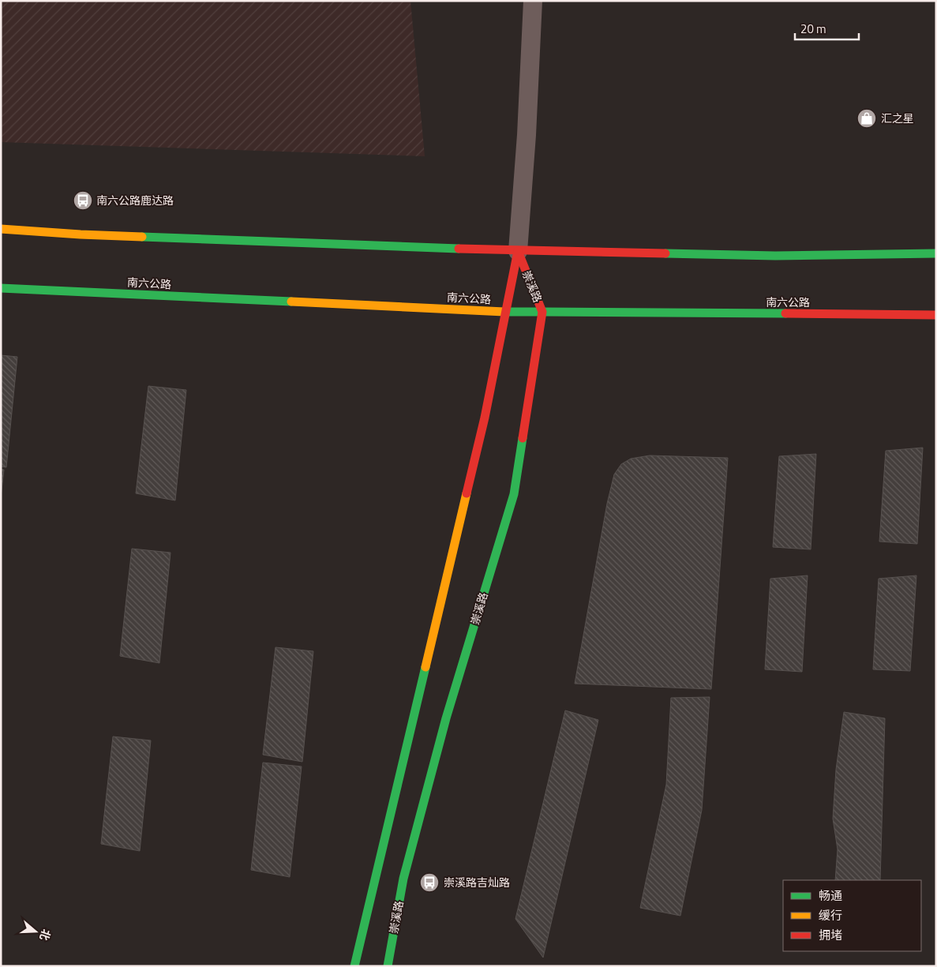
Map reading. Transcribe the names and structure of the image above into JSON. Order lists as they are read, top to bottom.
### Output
{
  "streets": {
    "main road": ["南六公路", "崇溪路"]
  },
  "crossings": [
    ["南六公路", "崇溪路"]
  ],
  "places": {
    "shop": ["汇之星"],
    "bus stop": ["南六公路鹿达路", "崇溪路吉灿路"]
  },
  "legend": ["畅通", "缓行", "拥堵"],
  "scale_bar": "20 m",
  "north": "right"
}
